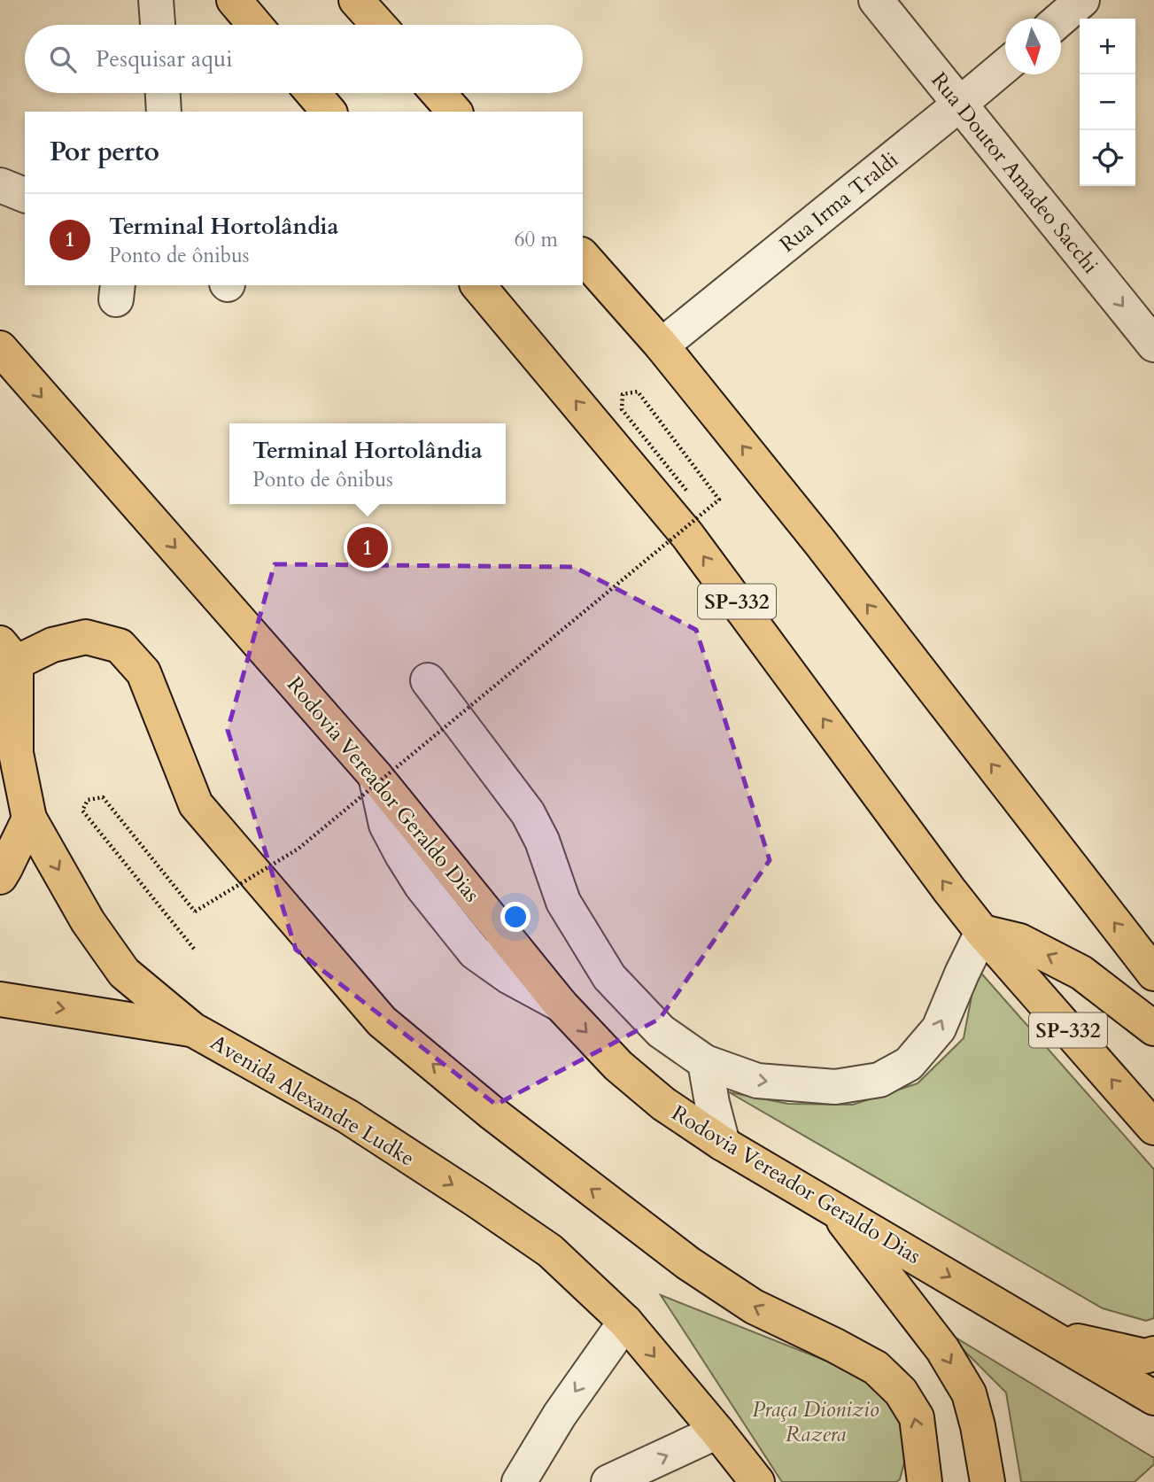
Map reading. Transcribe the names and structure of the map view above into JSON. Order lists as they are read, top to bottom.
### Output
{
  "streets": {
    "main road": ["SP-332", "Rodovia Vereador Geraldo Dias", "Avenida Alexandre Ludke"],
    "street": ["Rua Doutor Amadeo Sacchi", "Rua Irma Traldi"]
  },
  "crossings": [
    ["Rua Doutor Amadeo Sacchi", "Rua Irma Traldi"]
  ],
  "one_way": ["Rua Doutor Amadeo Sacchi"],
  "parks": ["Praça Dionizio Razera"],
  "north": "bottom",
  "page": {
    "map_buttons": ["+", "−"],
    "search": "Pesquisar aqui",
    "heading": "Por perto",
    "list": [
      {
        "mark": "1",
        "name": "Terminal Hortolândia",
        "note": "Ponto de ônibus",
        "value": "60 m"
      }
    ],
    "popup": ["Terminal Hortolândia", "Ponto de ônibus"],
    "pins": "1"
  }
}
